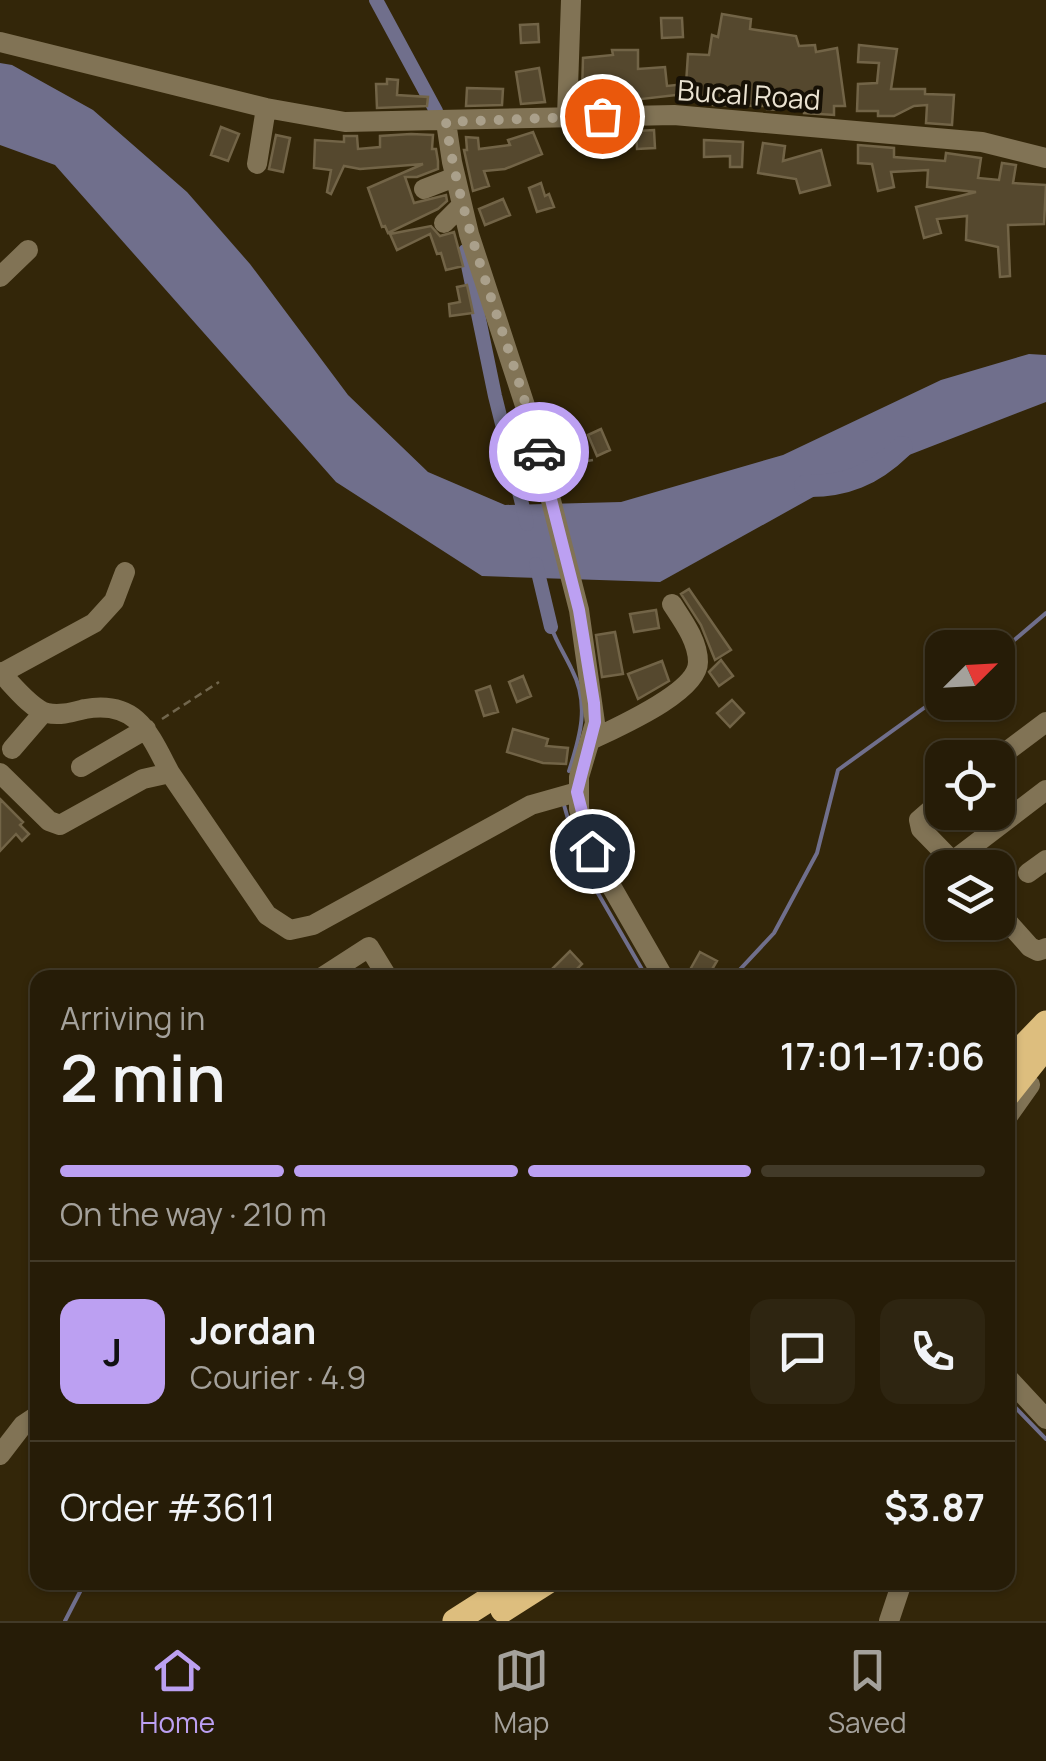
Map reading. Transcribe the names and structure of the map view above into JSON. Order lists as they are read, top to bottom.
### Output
{
  "streets": {
    "street": ["Bucal Road"]
  },
  "north": "top right",
  "page": {
    "heading": ["2 min", "Arriving in", "17:01–17:06"],
    "panel": [
      "Jordan",
      "Courier · 4.9",
      "Order #3611",
      "$3.87"
    ],
    "bar": "On the way · 210 m",
    "round": "J",
    "tabs": ["Home", "Map", "Saved"]
  }
}
